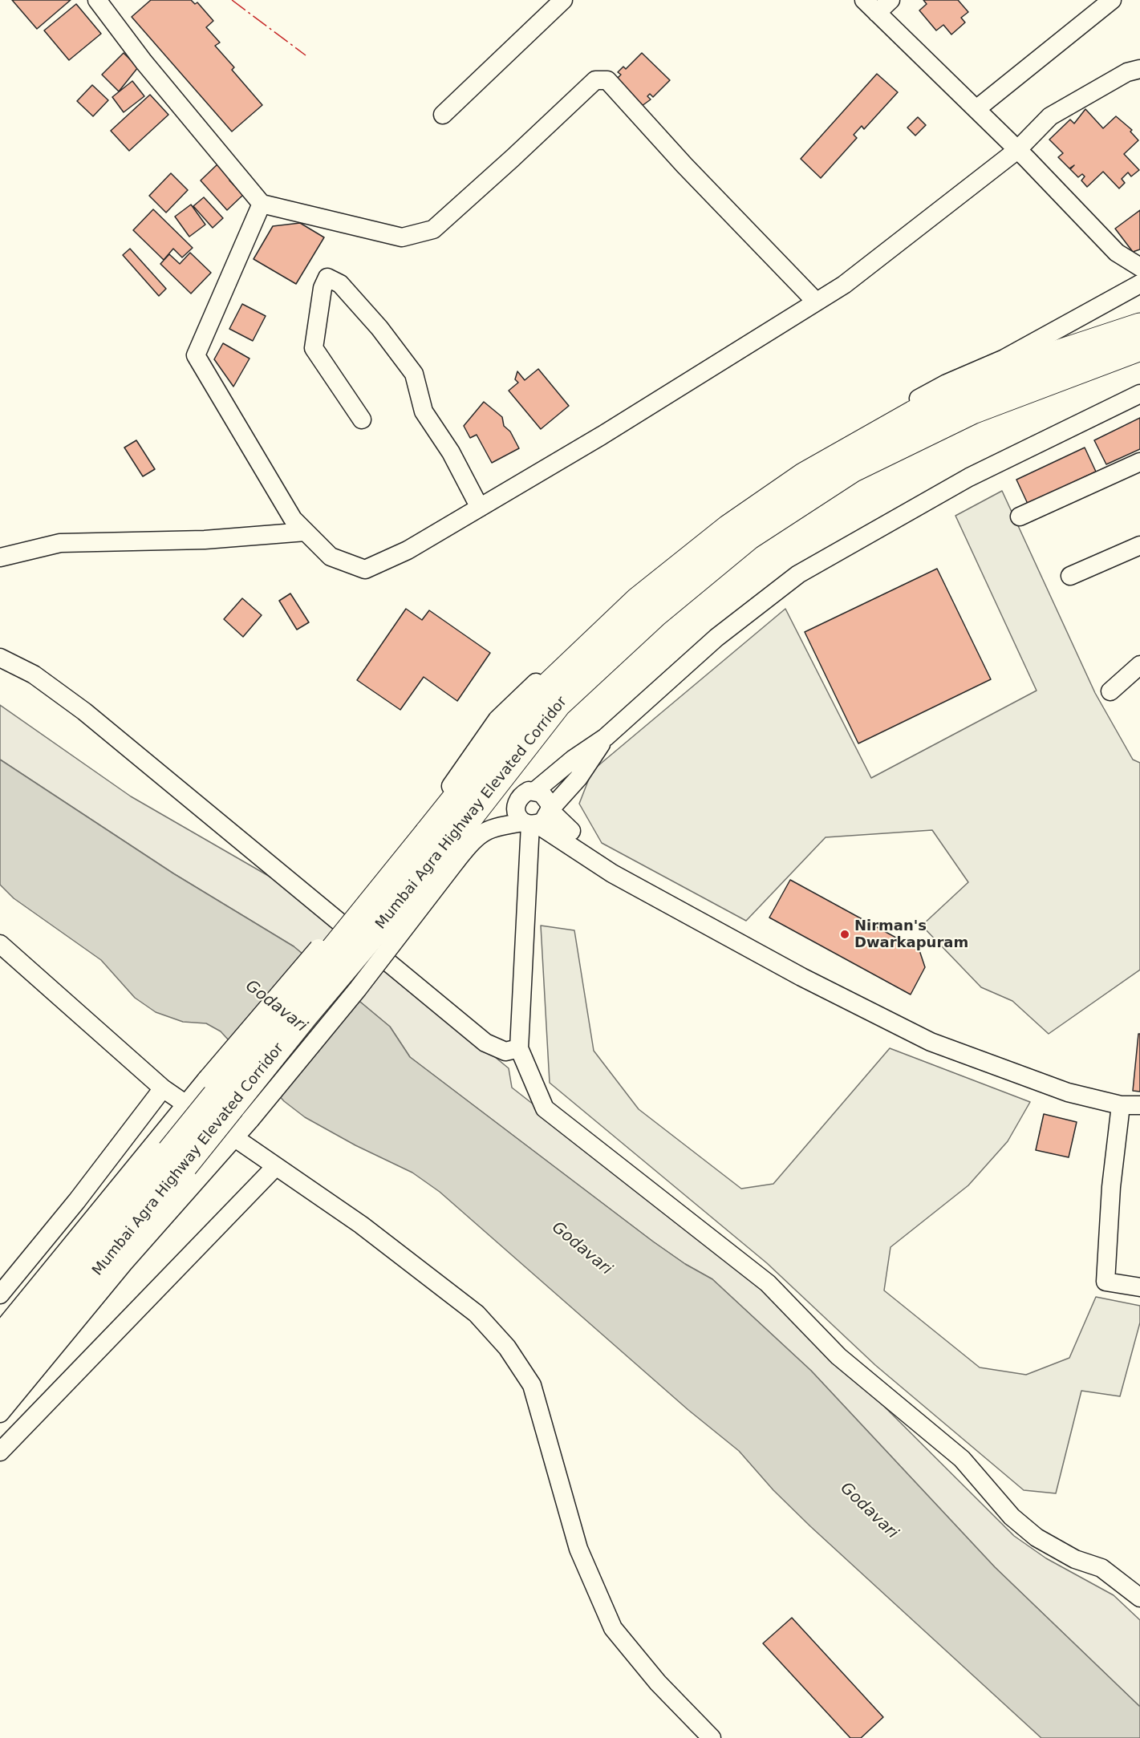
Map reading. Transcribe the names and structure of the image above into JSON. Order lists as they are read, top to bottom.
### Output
{
  "streets": {
    "highway": ["Mumbai Agra Highway Elevated Corridor"]
  },
  "water": ["Godavari"],
  "places": ["Nirman's Dwarkapuram"]
}
